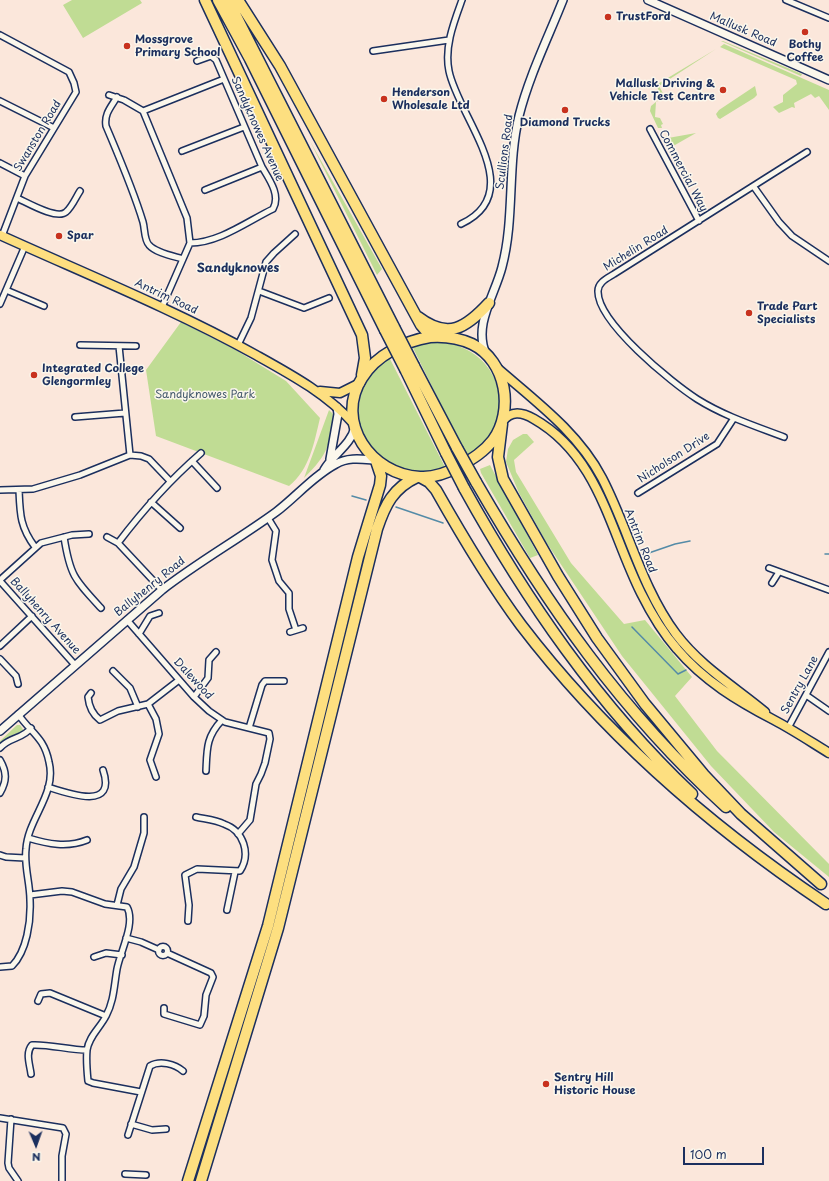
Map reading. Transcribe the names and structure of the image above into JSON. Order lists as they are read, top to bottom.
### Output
{
  "streets": {
    "main road": [
      "Mallusk Road",
      "Scullions Road",
      "Antrim Road",
      "Ballyhenry Road"
    ],
    "street": [
      "Sandyknowes Avenue",
      "Swanston Road",
      "Commercial Way",
      "Michelin Road",
      "Nicholson Drive",
      "Ballyhenry Avenue",
      "Dalewood",
      "Sentry Lane"
    ]
  },
  "crossings": [
    ["Swanston Road", "Antrim Road"],
    ["Scullions Road", "Antrim Road"],
    ["Commercial Way", "Michelin Road"],
    ["Michelin Road", "Nicholson Drive"],
    ["Antrim Road", "Ballyhenry Road"],
    ["Antrim Road", "Sentry Lane"],
    ["Ballyhenry Road", "Ballyhenry Avenue"],
    ["Ballyhenry Road", "Dalewood"]
  ],
  "districts": ["Sandyknowes"],
  "parks": ["Sandyknowes Park"],
  "places": [
    "TrustFord",
    "Bothy Coffee",
    "Mossgrove Primary School",
    "Mallusk Driving & Vehicle Test Centre",
    "Henderson Wholesale Ltd",
    "Diamond Trucks",
    "Spar",
    "Trade Part Specialists",
    "Integrated College Glengormley",
    "Sentry Hill Historic House"
  ],
  "scale_bar": "100 m",
  "north": "bottom"
}
